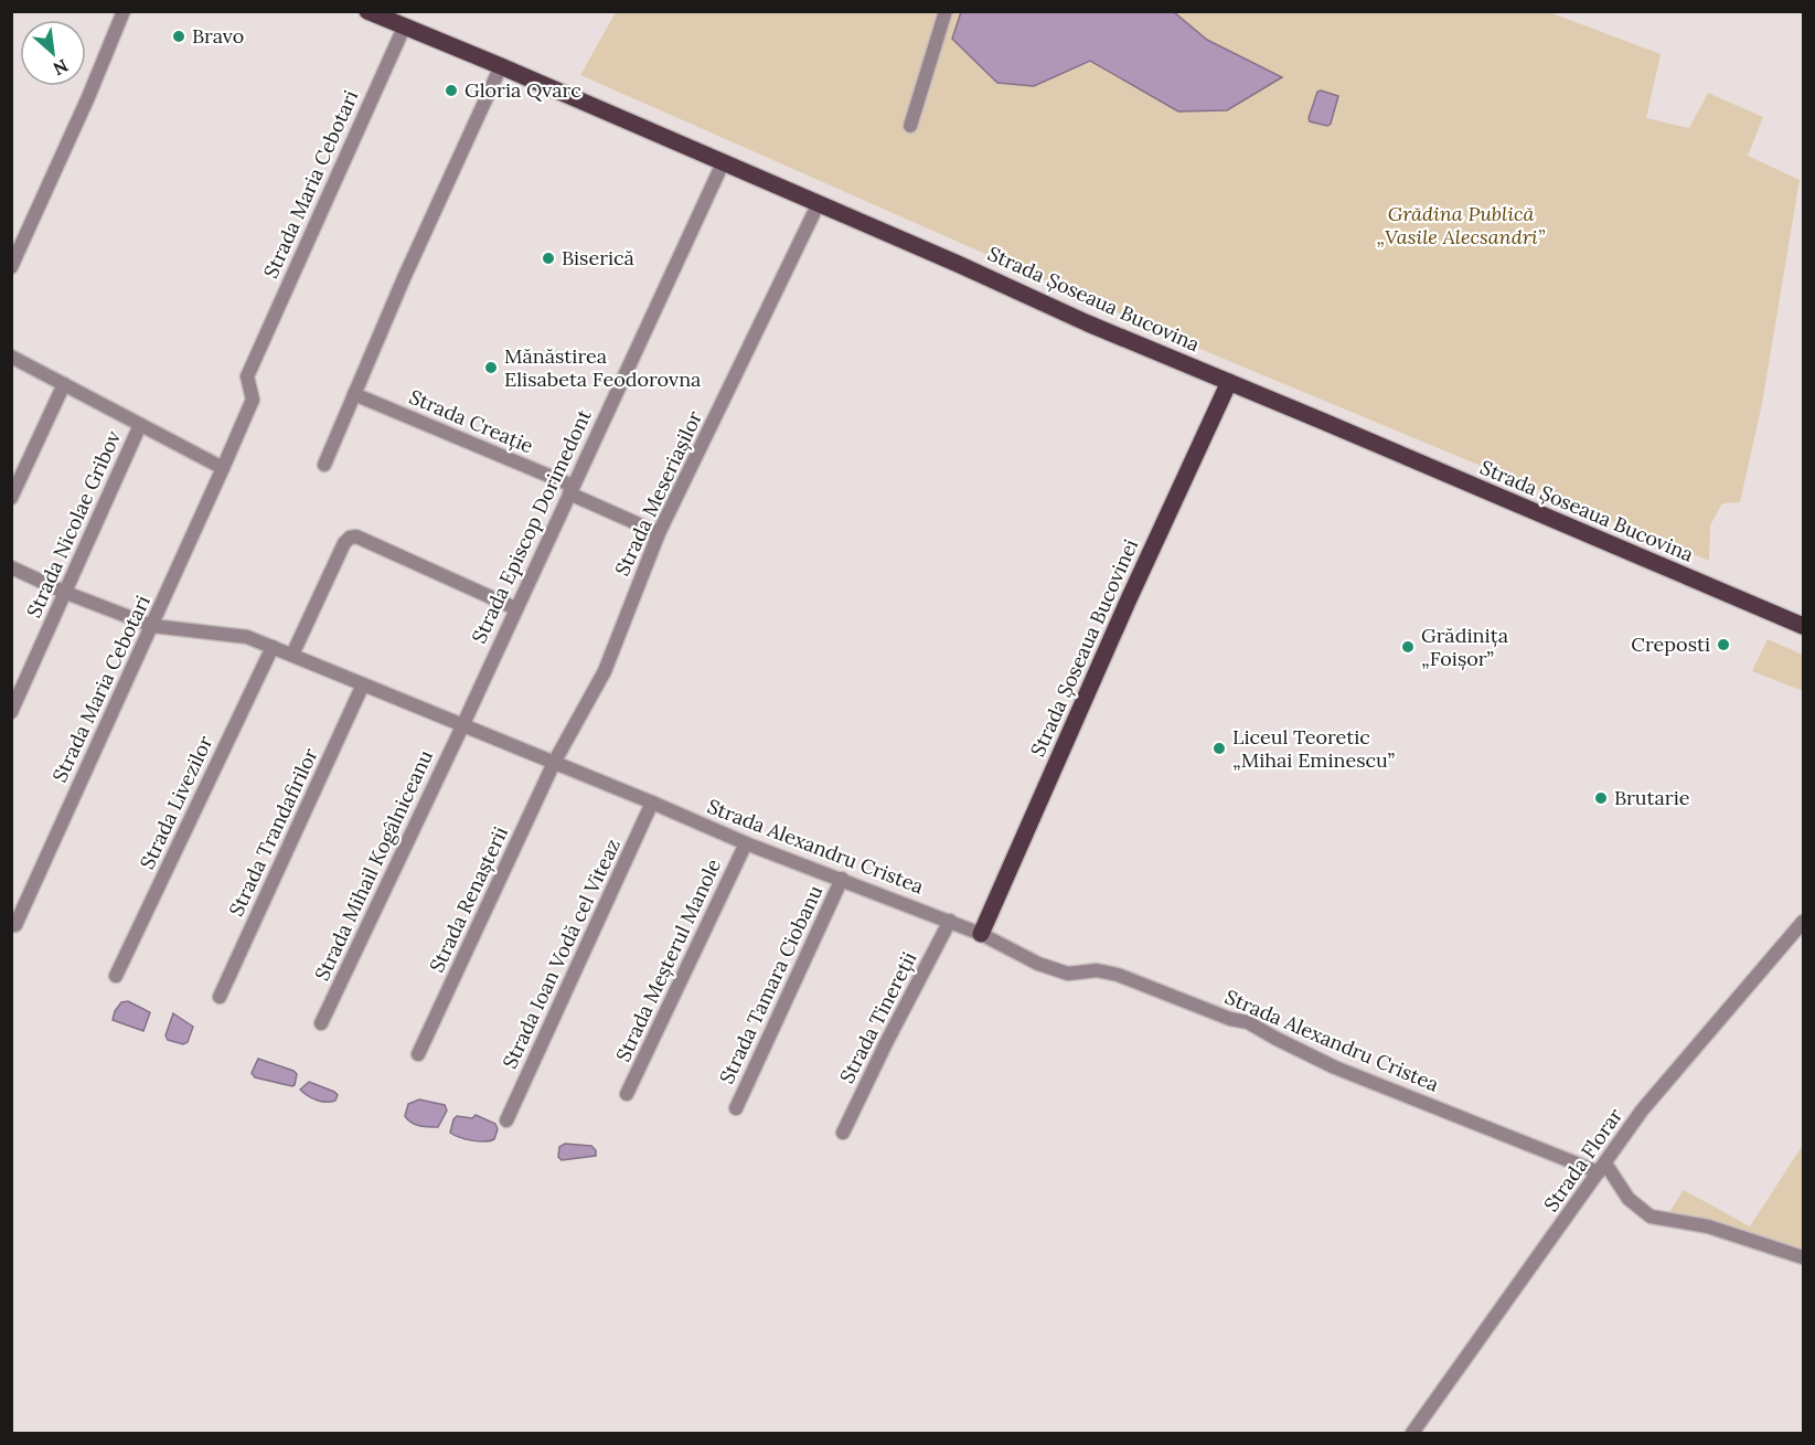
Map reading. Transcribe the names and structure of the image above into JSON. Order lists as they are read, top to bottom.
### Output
{
  "streets": {
    "main road": ["Strada Șoseaua Bucovina", "Strada Șoseaua Bucovinei"],
    "street": [
      "Strada Maria Cebotari",
      "Strada Creație",
      "Strada Meseriașilor",
      "Strada Nicolae Gribov",
      "Strada Episcop Dorimedont",
      "Strada Livezilor",
      "Strada Trandafirilor",
      "Strada Alexandru Cristea",
      "Strada Mihail Kogâlniceanu",
      "Strada Renașterii",
      "Strada Ioan Vodă cel Viteaz",
      "Strada Meșterul Manole",
      "Strada Tamara Ciobanu",
      "Strada Tinereții",
      "Strada Florar"
    ]
  },
  "crossings": [
    ["Strada Maria Cebotari", "Strada Șoseaua Bucovina"],
    ["Strada Maria Cebotari", "Strada Alexandru Cristea"],
    ["Strada Șoseaua Bucovina", "Strada Meseriașilor"],
    ["Strada Șoseaua Bucovina", "Strada Episcop Dorimedont"],
    ["Strada Șoseaua Bucovina", "Strada Șoseaua Bucovinei"],
    ["Strada Creație", "Strada Meseriașilor"],
    ["Strada Creație", "Strada Episcop Dorimedont"],
    ["Strada Meseriașilor", "Strada Alexandru Cristea"],
    ["Strada Meseriașilor", "Strada Renașterii"],
    ["Strada Nicolae Gribov", "Strada Alexandru Cristea"],
    ["Strada Episcop Dorimedont", "Strada Alexandru Cristea"],
    ["Strada Episcop Dorimedont", "Strada Mihail Kogâlniceanu"],
    ["Strada Șoseaua Bucovinei", "Strada Alexandru Cristea"],
    ["Strada Livezilor", "Strada Alexandru Cristea"],
    ["Strada Trandafirilor", "Strada Alexandru Cristea"],
    ["Strada Alexandru Cristea", "Strada Mihail Kogâlniceanu"],
    ["Strada Alexandru Cristea", "Strada Renașterii"],
    ["Strada Alexandru Cristea", "Strada Ioan Vodă cel Viteaz"],
    ["Strada Alexandru Cristea", "Strada Meșterul Manole"],
    ["Strada Alexandru Cristea", "Strada Tamara Ciobanu"],
    ["Strada Alexandru Cristea", "Strada Tinereții"],
    ["Strada Alexandru Cristea", "Strada Florar"]
  ],
  "parks": ["Grădina Publică „Vasile Alecsandri”"],
  "places": [
    "Bravo",
    "Gloria Qvarc",
    "Biserică",
    "Mănăstirea Elisabeta Feodorovna",
    "Creposti",
    "Grădinița „Foișor”",
    "Liceul Teoretic „Mihai Eminescu”",
    "Brutarie"
  ],
  "north": "bottom right"
}
